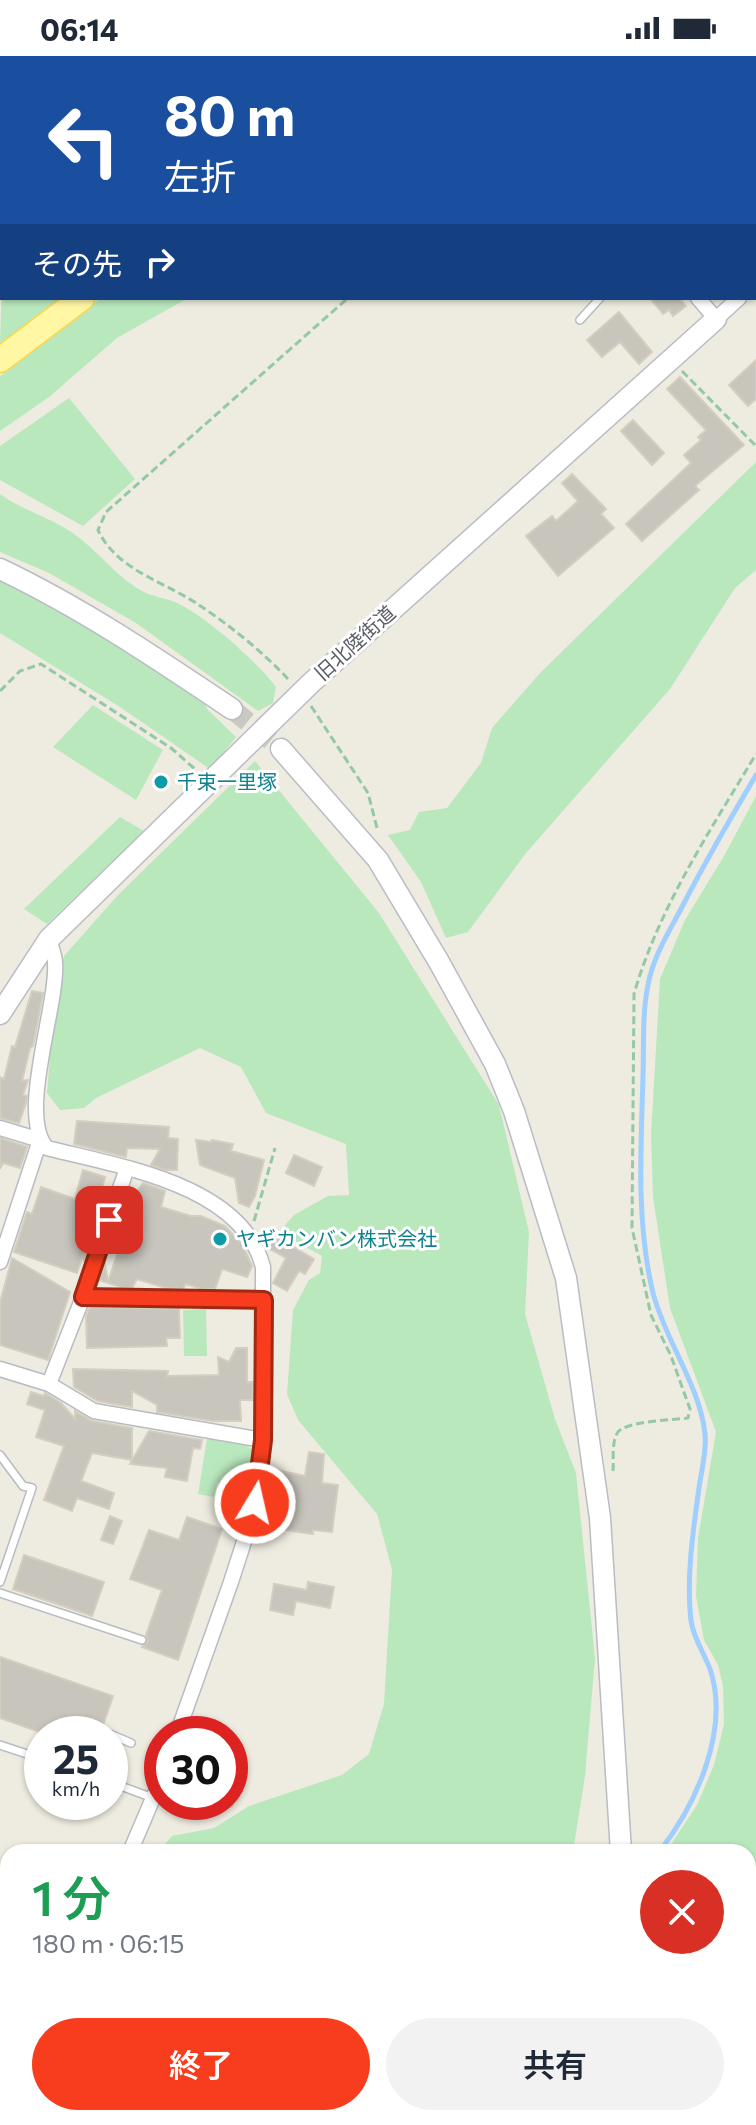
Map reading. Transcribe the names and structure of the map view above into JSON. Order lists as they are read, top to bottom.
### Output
{
  "streets": {
    "street": ["旧北陸街道"]
  },
  "places": ["千束一里塚", "ヤギカンバン株式会社"],
  "page": {
    "status": "06:14",
    "turn": ["80 m", "左折"],
    "then": "その先",
    "speed": "25 km/h",
    "limit": "30",
    "heading": ["1 分", "180 m · 06:15"],
    "buttons": ["終了", "共有"]
  }
}
